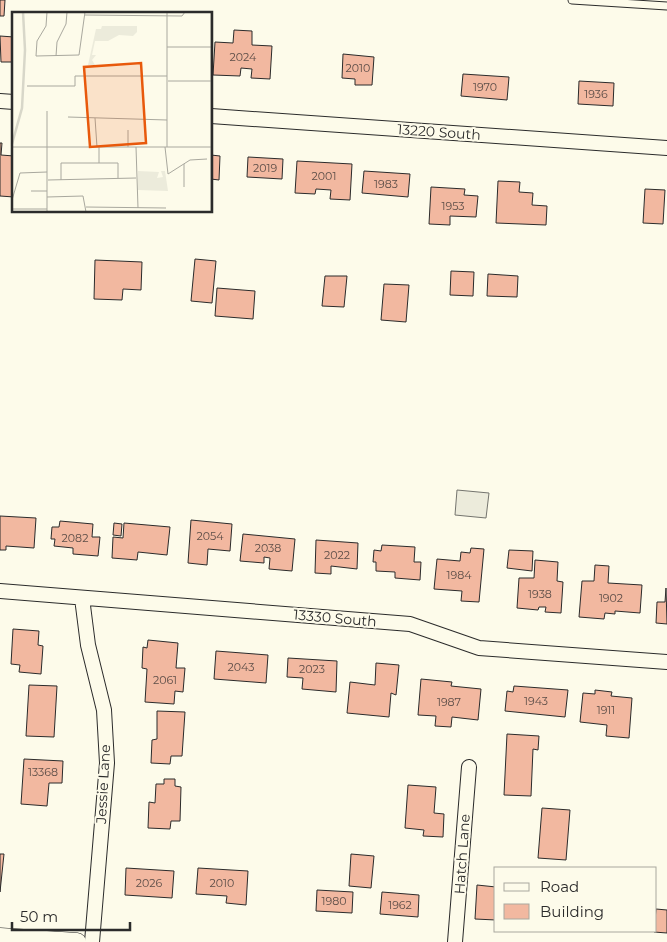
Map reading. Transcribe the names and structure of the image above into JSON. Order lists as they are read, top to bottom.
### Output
{
  "streets": {
    "street": [
      "13220 South",
      "13330 South",
      "Jessie Lane",
      "Hatch Lane"
    ]
  },
  "crossings": [
    ["13330 South", "Jessie Lane"]
  ],
  "house_numbers": [
    "2024",
    "2010",
    "1970",
    "1936",
    "2019",
    "2001",
    "1983",
    "1953",
    "2054",
    "2082",
    "2038",
    "2022",
    "1984",
    "1938",
    "1902",
    "2043",
    "2023",
    "2061",
    "1943",
    "1987",
    "1911",
    "13368",
    "2026",
    "2010",
    "1980",
    "1962"
  ],
  "legend": ["Road", "Building"],
  "scale_bar": "50 m"
}
